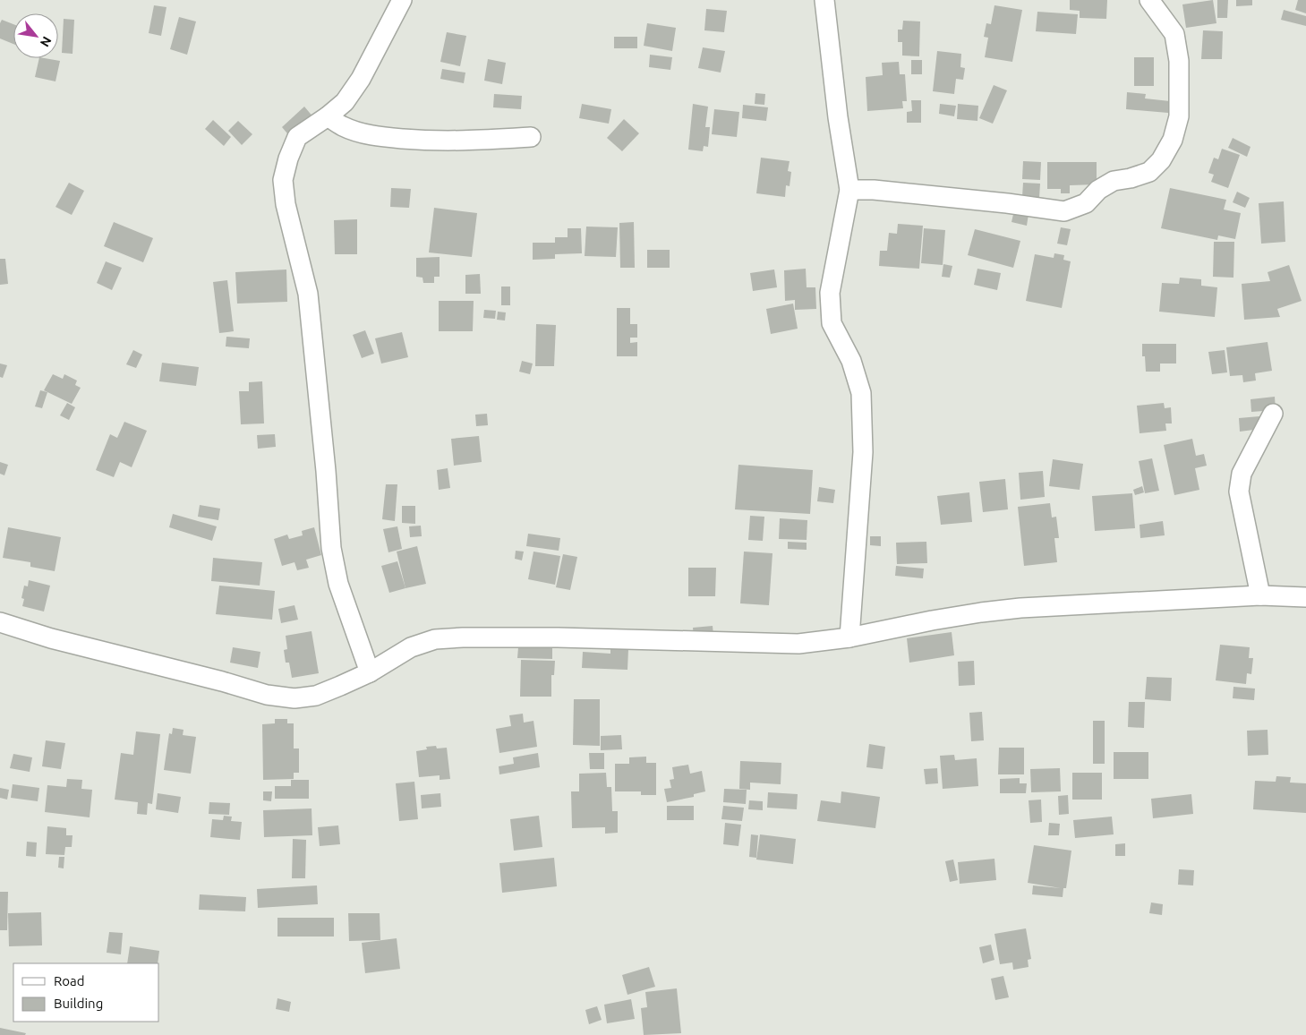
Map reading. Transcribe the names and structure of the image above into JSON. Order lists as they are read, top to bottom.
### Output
{
  "legend": ["Road", "Building"],
  "north": "bottom right"
}
